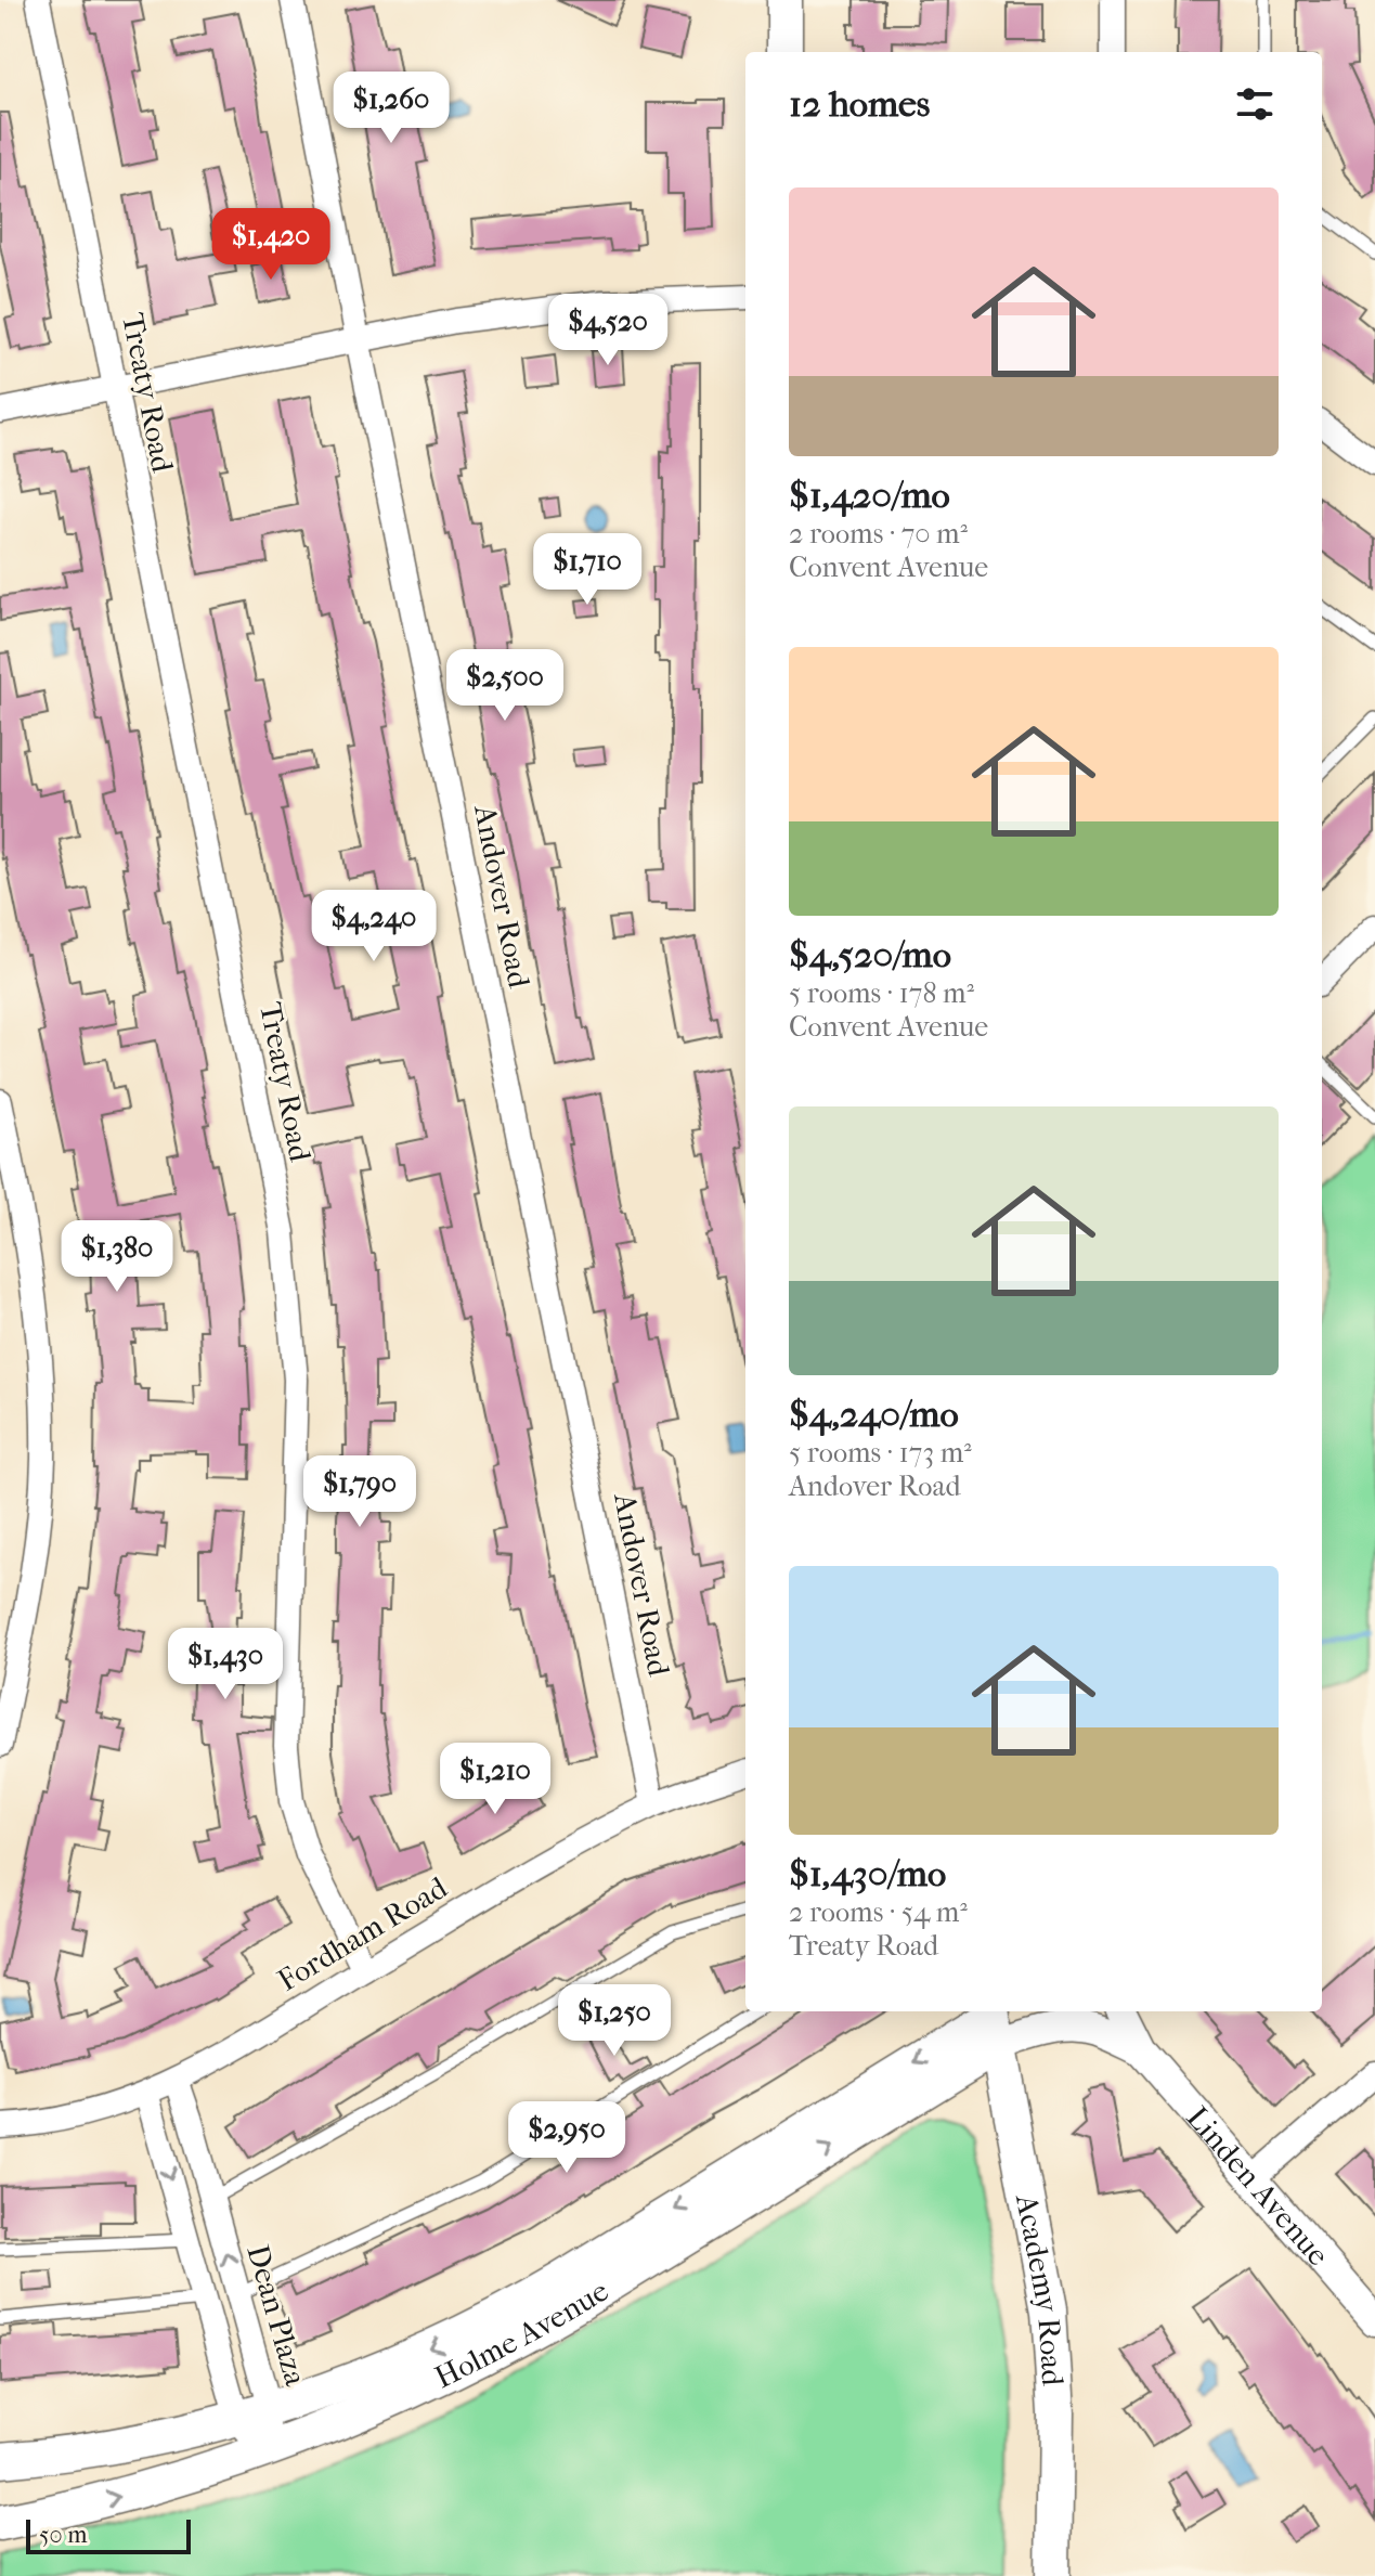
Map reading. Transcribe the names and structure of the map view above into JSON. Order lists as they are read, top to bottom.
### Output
{
  "streets": {
    "main road": ["Academy Road", "Holme Avenue"],
    "street": [
      "Treaty Road",
      "Andover Road",
      "Fordham Road",
      "Linden Avenue",
      "Dean Plaza"
    ]
  },
  "crossings": [
    ["Treaty Road", "Fordham Road"],
    ["Andover Road", "Fordham Road"],
    ["Fordham Road", "Dean Plaza"],
    ["Linden Avenue", "Academy Road"],
    ["Linden Avenue", "Holme Avenue"],
    ["Academy Road", "Holme Avenue"],
    ["Dean Plaza", "Holme Avenue"]
  ],
  "scale_bar": "50 m",
  "page": {
    "heading": "12 homes",
    "price": [
      "$1,260",
      "$1,420",
      "$4,520",
      "$1,710",
      "$2,500",
      "$4,240",
      "$1,380",
      "$1,790",
      "$1,430",
      "$1,210",
      "$1,250",
      "$2,950"
    ],
    "list": [
      {
        "name": "$1,420/mo",
        "note": "2 rooms · 70 m² · Convent Avenue"
      },
      {
        "name": "$4,520/mo",
        "note": "5 rooms · 178 m² · Convent Avenue"
      },
      {
        "name": "$4,240/mo",
        "note": "5 rooms · 173 m² · Andover Road"
      },
      {
        "name": "$1,430/mo",
        "note": "2 rooms · 54 m² · Treaty Road"
      }
    ],
    "scale": "50 m"
  }
}
